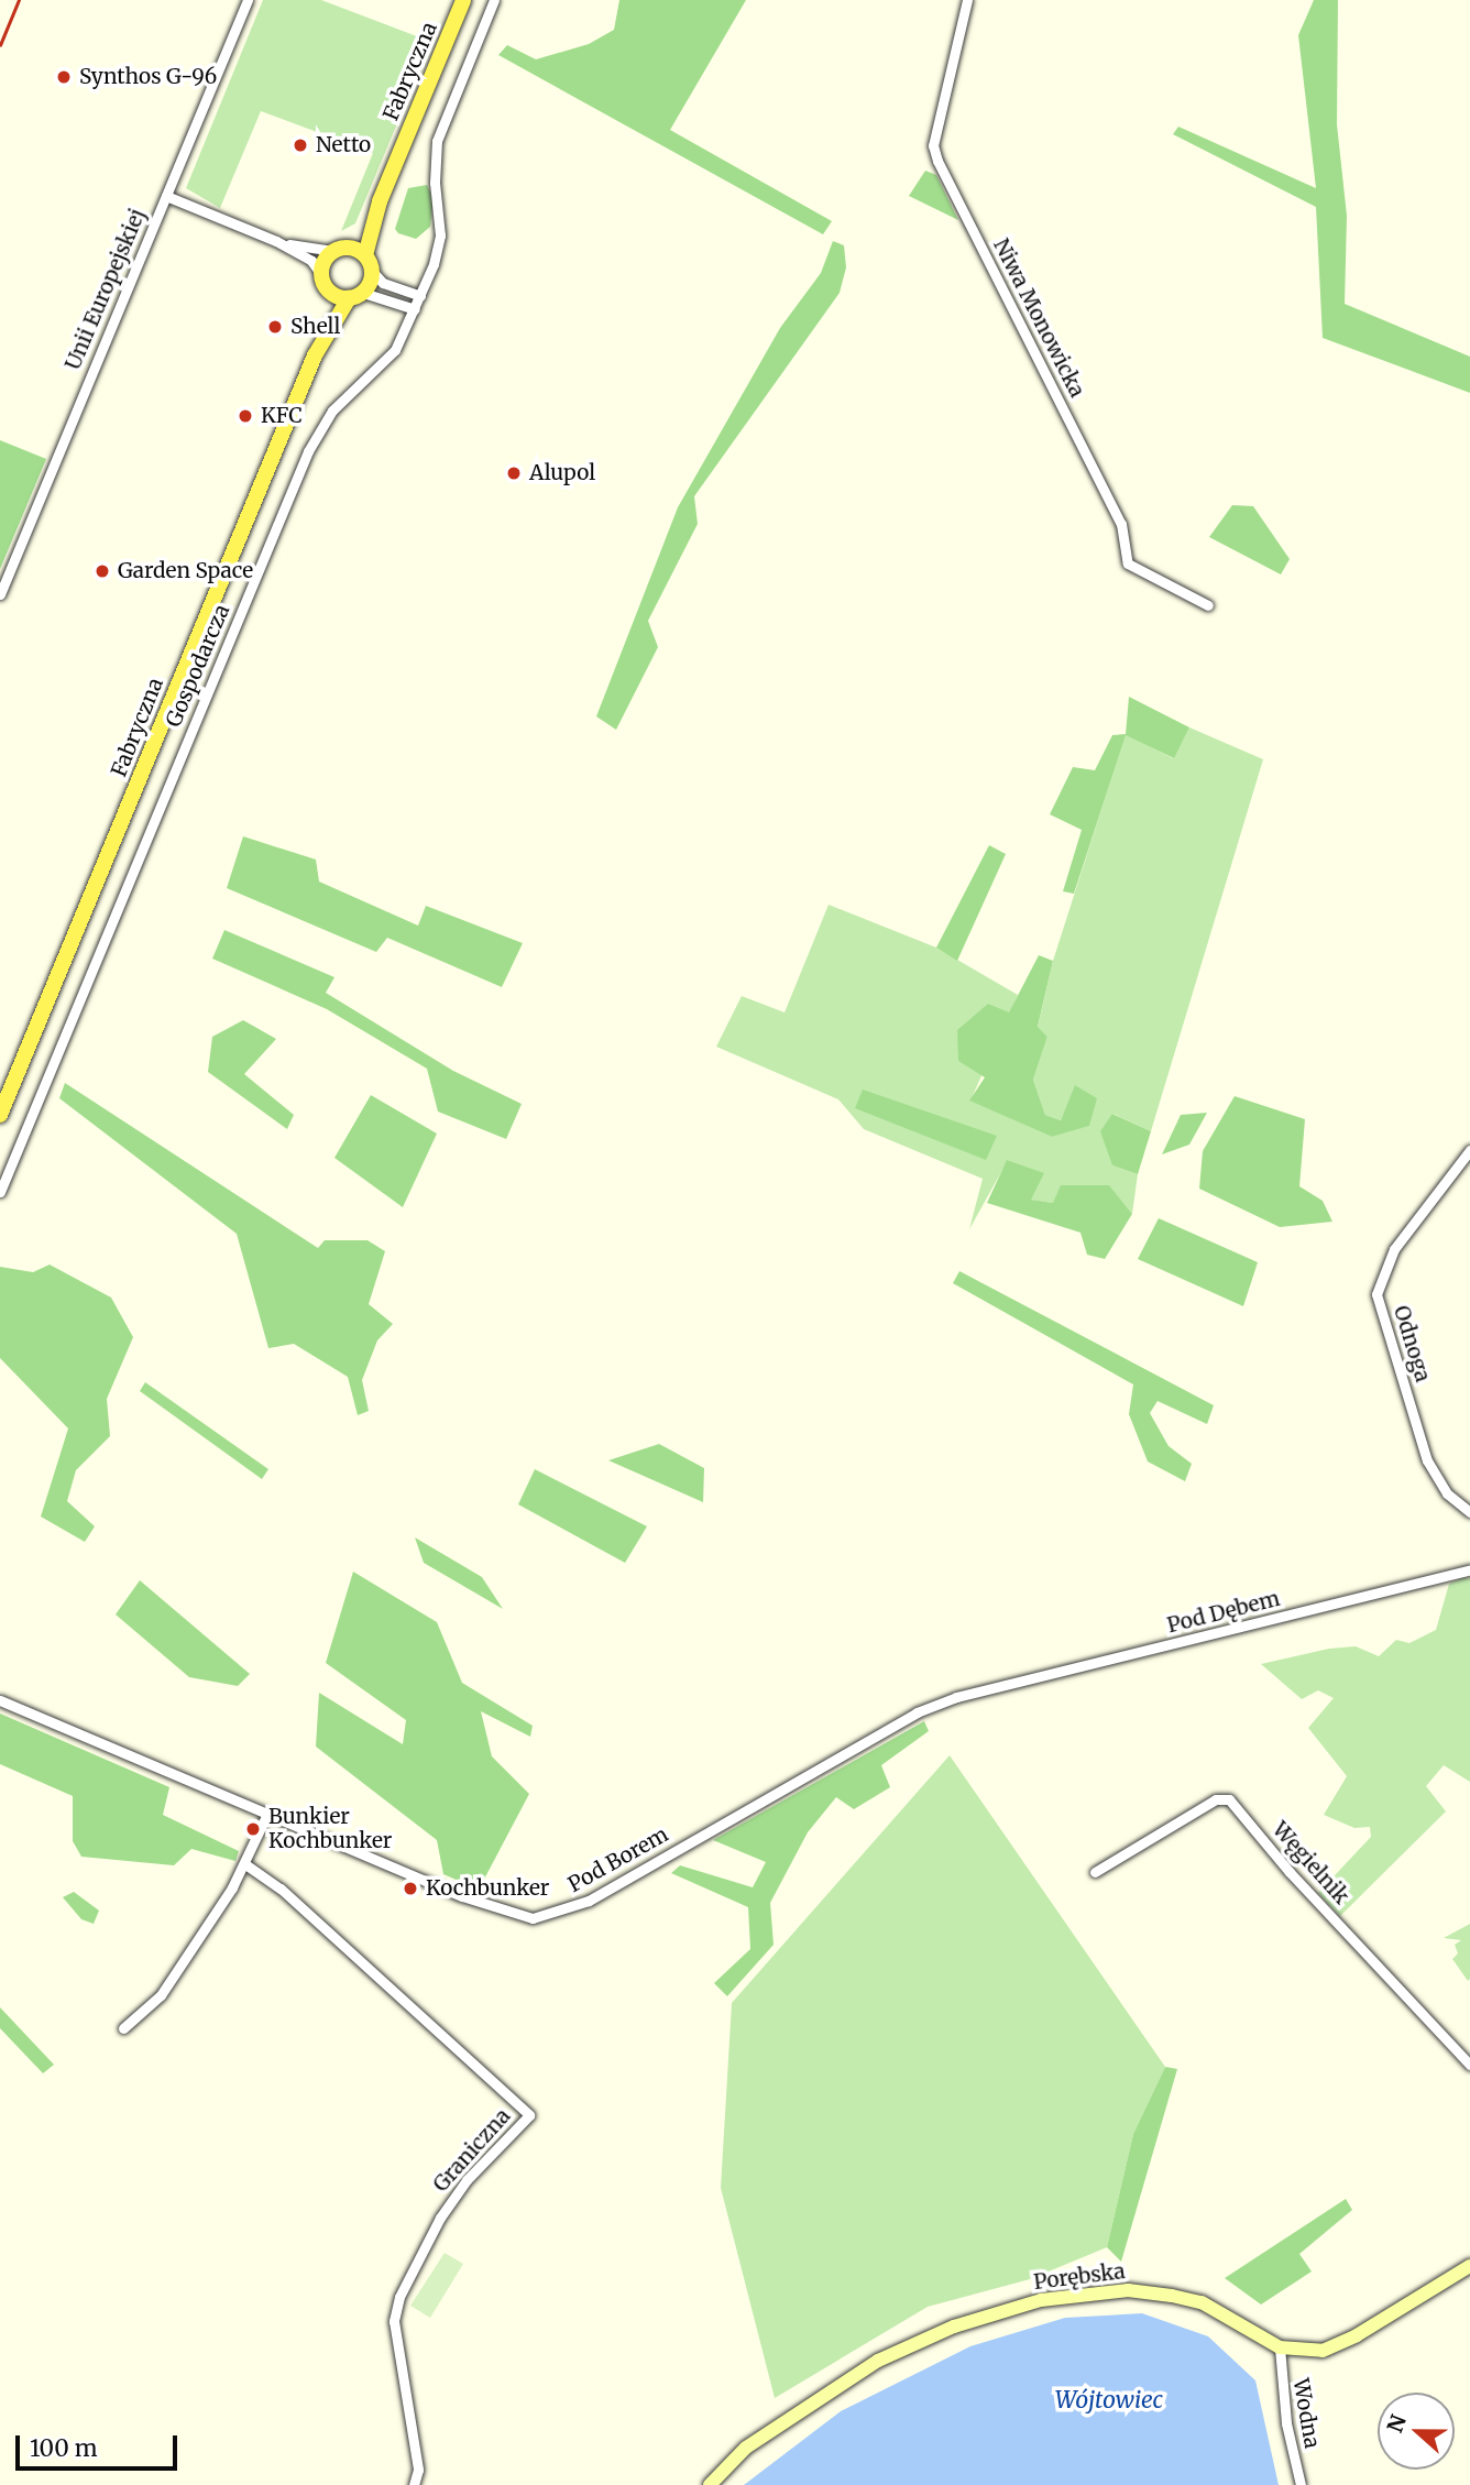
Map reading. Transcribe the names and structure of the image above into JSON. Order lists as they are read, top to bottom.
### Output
{
  "streets": {
    "main road": ["Fabryczna"],
    "street": [
      "Unii Europejskiej",
      "Niwa Monowicka",
      "Gospodarcza",
      "Odnoga",
      "Pod Dębem",
      "Pod Borem",
      "Węgielnik",
      "Graniczna",
      "Porębska",
      "Wodna"
    ]
  },
  "crossings": [
    ["Pod Dębem", "Pod Borem"],
    ["Porębska", "Wodna"]
  ],
  "water": ["Wójtowiec"],
  "places": [
    "Synthos G-96",
    "Netto",
    "Shell",
    "KFC",
    "Alupol",
    "Garden Space",
    "Bunkier Kochbunker",
    "Kochbunker"
  ],
  "scale_bar": "100 m",
  "north": "left"
}
